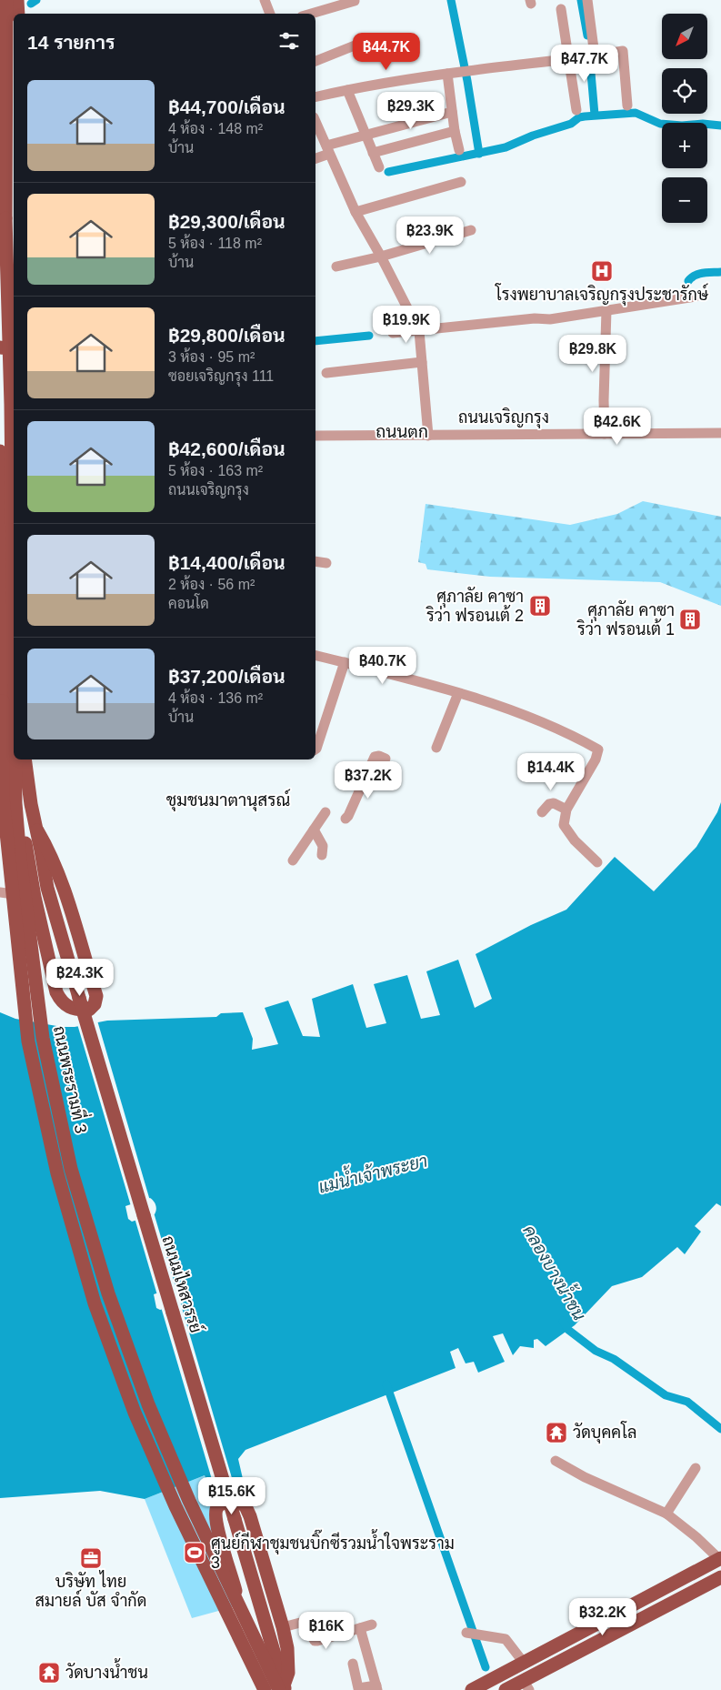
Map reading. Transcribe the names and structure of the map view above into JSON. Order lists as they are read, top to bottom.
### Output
{
  "streets": {
    "main road": ["ถนนพระรามที่ 3", "ถนนมไหสวรรย์"],
    "street": ["ถนนเจริญกรุง"]
  },
  "crossings": [
    ["ถนนพระรามที่ 3", "ถนนมไหสวรรย์"]
  ],
  "districts": ["ถนนตก", "ชุมชนมาตานุสรณ์"],
  "water": ["แม่น้ำเจ้าพระยา", "คลองบางน้ำชน"],
  "places": {
    "hospital": ["โรงพยาบาลเจริญกรุงประชารักษ์"],
    "building": ["ศุภาลัย คาซา ริว่า ฟรอนเต้ 2", "ศุภาลัย คาซา ริว่า ฟรอนเต้ 1"],
    "temple": ["วัดบุคคโล", "วัดบางน้ำชน"],
    "sports": ["ศูนย์กีฬาชุมชนบิ๊กซีรวมน้ำใจพระราม 3"],
    "office": ["บริษัท ไทย สมายล์ บัส จำกัด"]
  },
  "north": "bottom left",
  "page": {
    "map_buttons": ["+", "−"],
    "heading": "14 รายการ",
    "price": [
      "฿44.7K",
      "฿47.7K",
      "฿29.3K",
      "฿23.9K",
      "฿19.9K",
      "฿29.8K",
      "฿42.6K",
      "฿40.7K",
      "฿14.4K",
      "฿37.2K",
      "฿24.3K",
      "฿15.6K",
      "฿32.2K",
      "฿16K"
    ],
    "list": [
      {
        "name": "฿44,700/เดือน",
        "note": "4 ห้อง · 148 m² · บ้าน"
      },
      {
        "name": "฿29,300/เดือน",
        "note": "5 ห้อง · 118 m² · บ้าน"
      },
      {
        "name": "฿29,800/เดือน",
        "note": "3 ห้อง · 95 m² · ซอยเจริญกรุง 111"
      },
      {
        "name": "฿42,600/เดือน",
        "note": "5 ห้อง · 163 m² · ถนนเจริญกรุง"
      },
      {
        "name": "฿14,400/เดือน",
        "note": "2 ห้อง · 56 m² · คอนโด"
      },
      {
        "name": "฿37,200/เดือน",
        "note": "4 ห้อง · 136 m² · บ้าน"
      }
    ]
  }
}
